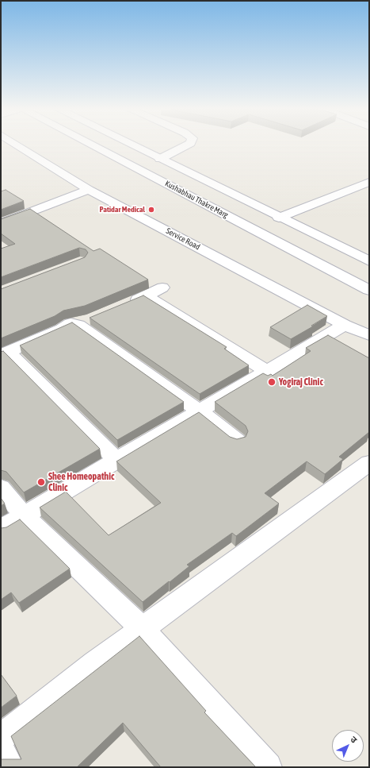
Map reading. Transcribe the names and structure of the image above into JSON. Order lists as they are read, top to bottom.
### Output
{
  "streets": {
    "street": ["Kushabhau Thakre Marg", "Service Road"]
  },
  "places": ["Patidar Medical", "Yogiraj Clinic", "Shee Homeopathic Clinic"],
  "north": "top right"
}
